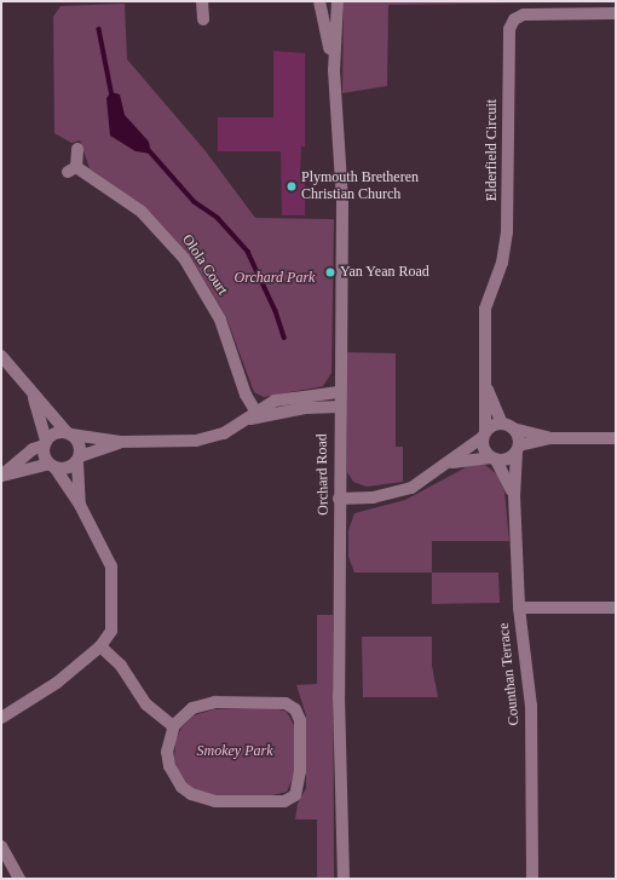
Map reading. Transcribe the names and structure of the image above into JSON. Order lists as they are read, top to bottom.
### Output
{
  "streets": {
    "street": [
      "Elderfield Circuit",
      "Olola Court",
      "Orchard Road",
      "Counthan Terrace"
    ]
  },
  "crossings": [
    ["Elderfield Circuit", "Counthan Terrace"]
  ],
  "parks": ["Orchard Park", "Smokey Park"],
  "places": ["Plymouth Bretheren Christian Church", "Yan Yean Road"]
}
